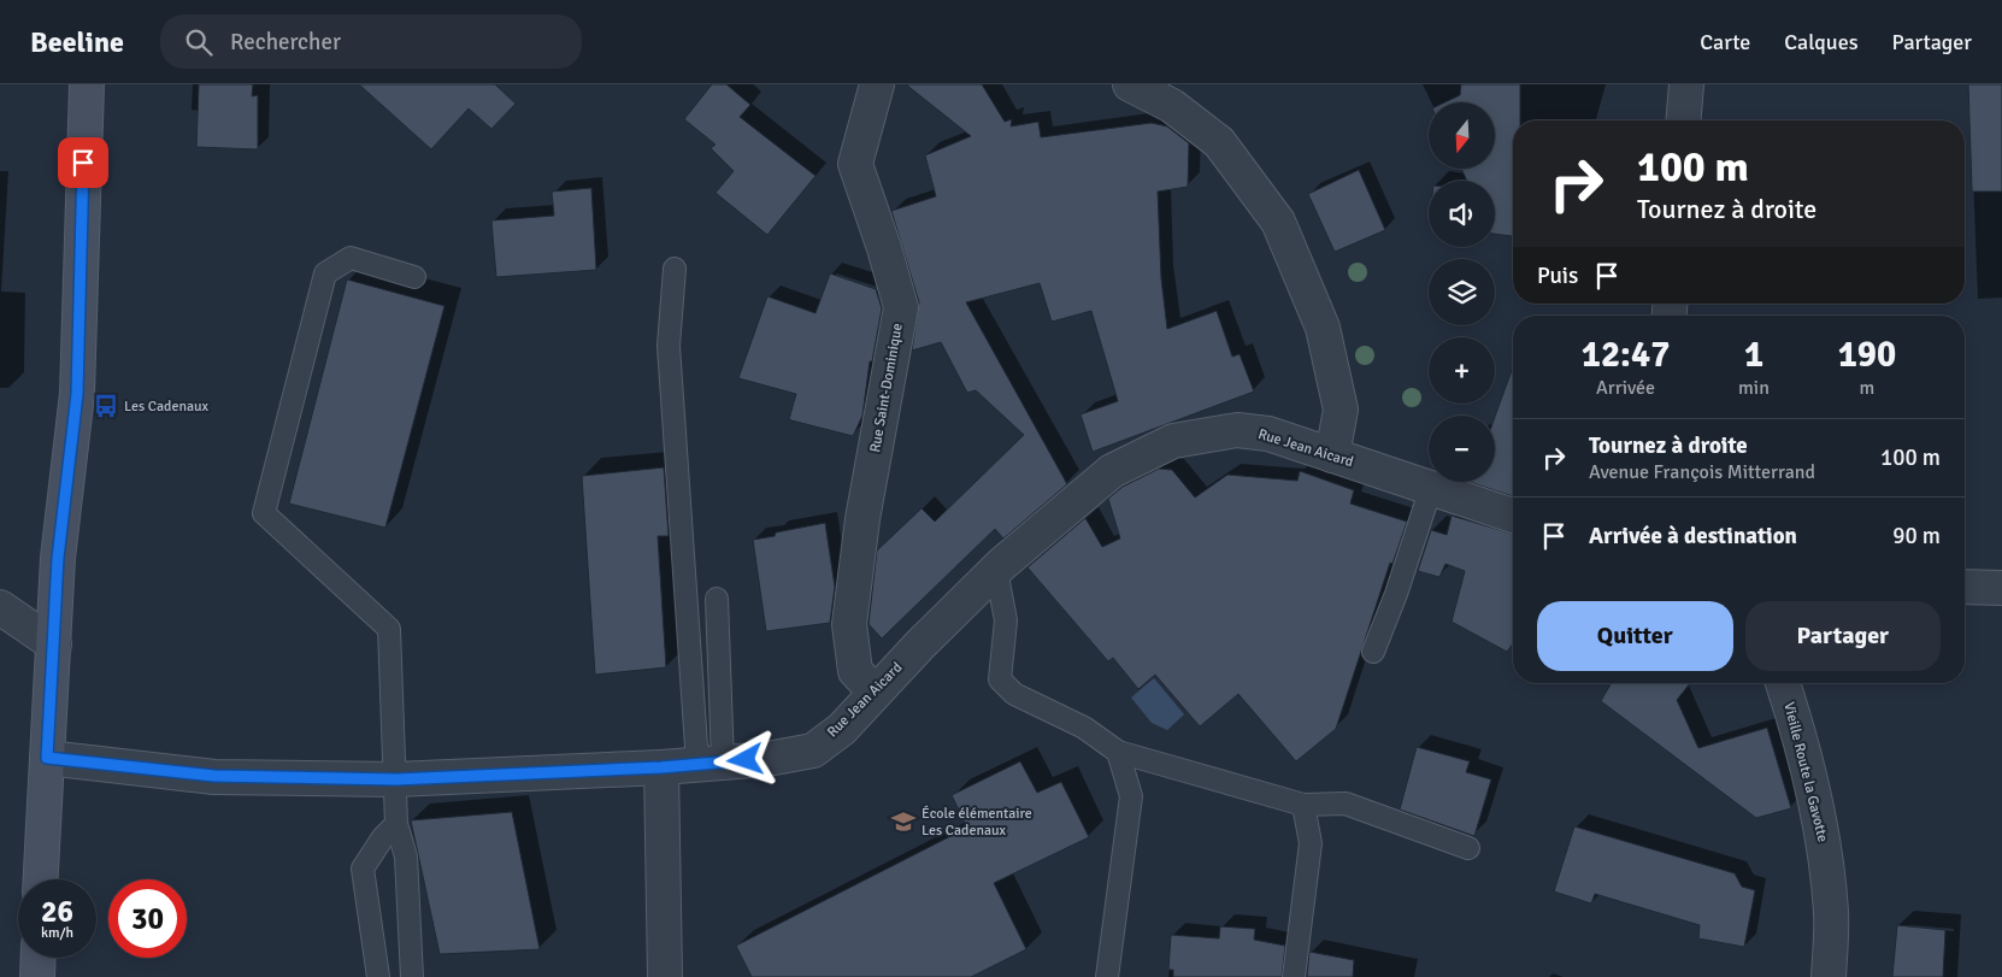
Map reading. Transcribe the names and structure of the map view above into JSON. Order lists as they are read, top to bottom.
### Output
{
  "streets": {
    "street": ["Rue Saint-Dominique", "Rue Jean Aicard", "Vieille Route la Gavotte"]
  },
  "crossings": [
    ["Rue Saint-Dominique", "Rue Jean Aicard"]
  ],
  "places": {
    "bus stop": ["Les Cadenaux"],
    "school or university": ["École élémentaire Les Cadenaux"]
  },
  "north": "bottom",
  "page": {
    "header": "Beeline",
    "search": "Rechercher",
    "nav": ["Carte", "Calques", "Partager"],
    "map_buttons": ["+", "−"],
    "turn": ["100 m", "Tournez à droite"],
    "then": "Puis",
    "eta": [
      "12:47",
      "Arrivée",
      "1",
      "min",
      "190",
      "m"
    ],
    "list": [
      {
        "name": "Tournez à droite",
        "note": "Avenue François Mitterrand",
        "value": "100 m"
      },
      {
        "name": "Arrivée à destination",
        "value": "90 m"
      }
    ],
    "buttons": ["Quitter", "Partager"],
    "speed": "26 km/h",
    "limit": "30"
  }
}
